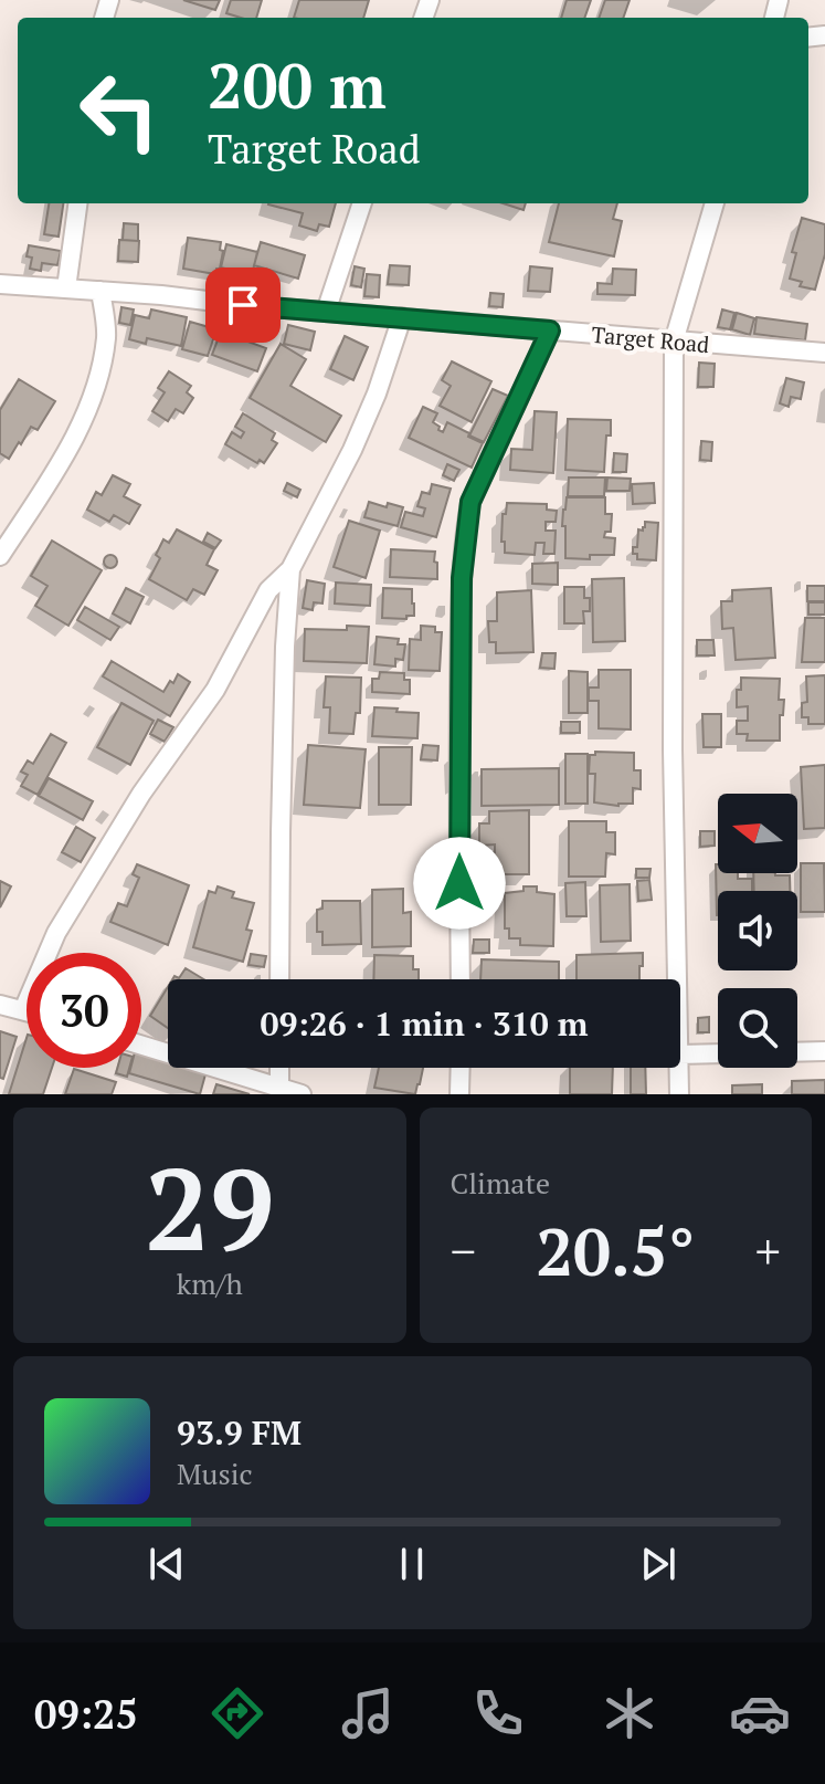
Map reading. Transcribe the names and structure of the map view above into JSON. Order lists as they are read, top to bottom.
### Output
{
  "streets": {
    "street": ["Target Road"]
  },
  "north": "left",
  "page": {
    "turn": ["200 m", "Target Road"],
    "limit": "30",
    "trip": "09:26 · 1 min · 310 m",
    "tile": [
      ["29", "km/h"],
      "Climate"
    ],
    "heat": ["−", "20.5°", "+"],
    "song": ["93.9 FM", "Music"],
    "tabs": "09:25"
  }
}
